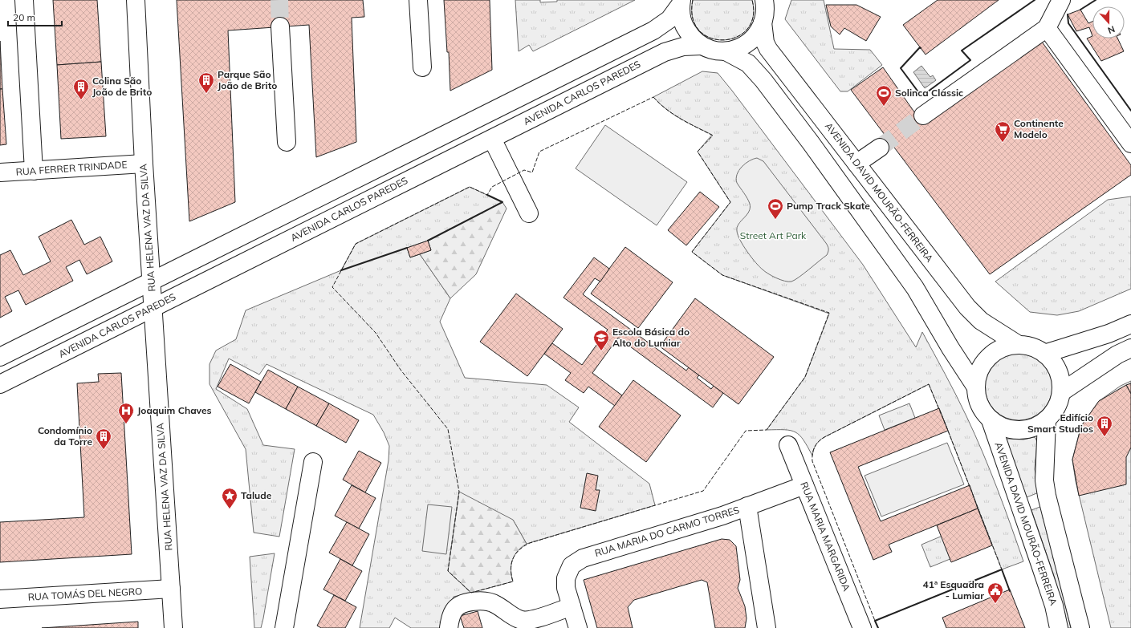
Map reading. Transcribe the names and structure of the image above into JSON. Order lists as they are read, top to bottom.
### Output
{
  "streets": {
    "street": [
      "AVENIDA CARLOS PAREDES",
      "RUA FERRER TRINDADE",
      "AVENIDA DAVID MOURÃO-FERREIRA",
      "RUA HELENA VAZ DA SILVA",
      "RUA MARIA DO CARMO TORRES",
      "RUA MARIA MARGARIDA",
      "RUA TOMÁS DEL NEGRO"
    ]
  },
  "crossings": [
    ["AVENIDA CARLOS PAREDES", "RUA HELENA VAZ DA SILVA"],
    ["RUA FERRER TRINDADE", "RUA HELENA VAZ DA SILVA"],
    ["RUA HELENA VAZ DA SILVA", "RUA TOMÁS DEL NEGRO"],
    ["RUA MARIA DO CARMO TORRES", "RUA MARIA MARGARIDA"]
  ],
  "parks": ["Street Art Park"],
  "places": {
    "building": [
      "Parque São João de Brito",
      "Colina São João de Brito",
      "Edifício Smart Studios",
      "Condomínio da Torre"
    ],
    "sports": ["Solinca Classic", "Pump Track Skate"],
    "supermarket": ["Continente Modelo"],
    "school or university": ["Escola Básica do Alto do Lumiar"],
    "hospital": ["Joaquim Chaves"],
    "place": ["Talude"],
    "public building": ["41ª Esquadra - Lumiar"]
  },
  "scale_bar": "20 m",
  "north": "bottom"
}
